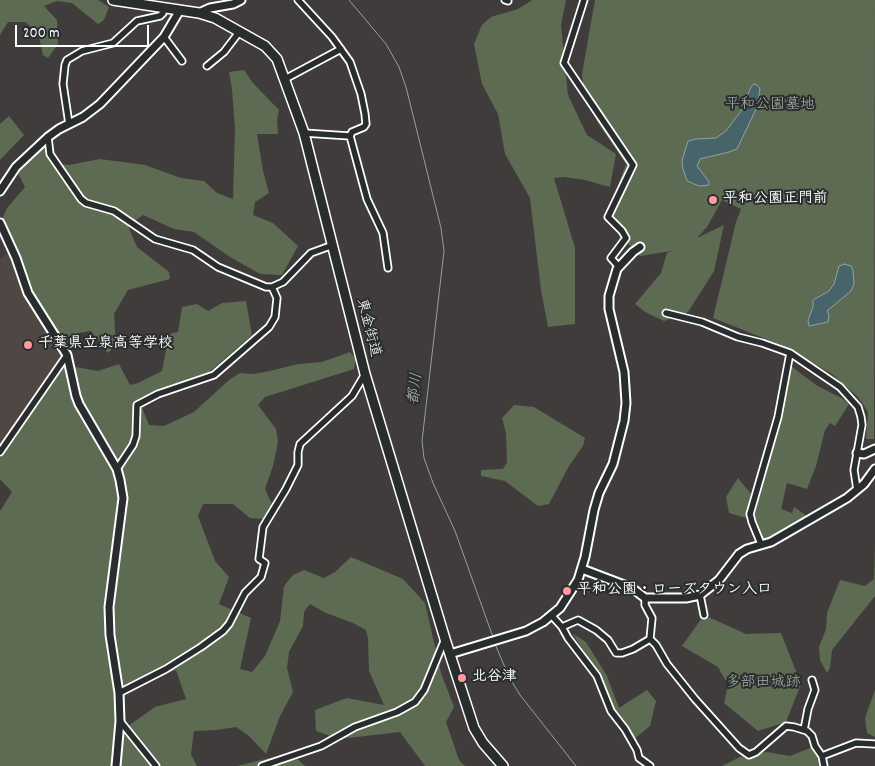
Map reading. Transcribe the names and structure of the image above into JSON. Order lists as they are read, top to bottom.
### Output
{
  "streets": {
    "highway": ["東金街道"]
  },
  "water": ["都川"],
  "parks": ["平和公園墓地", "多部田城跡"],
  "places": [
    "平和公園正門前",
    "千葉県立泉高等学校",
    "平和公園・ローズタウン入口",
    "北谷津"
  ],
  "scale_bar": "200 m"
}
